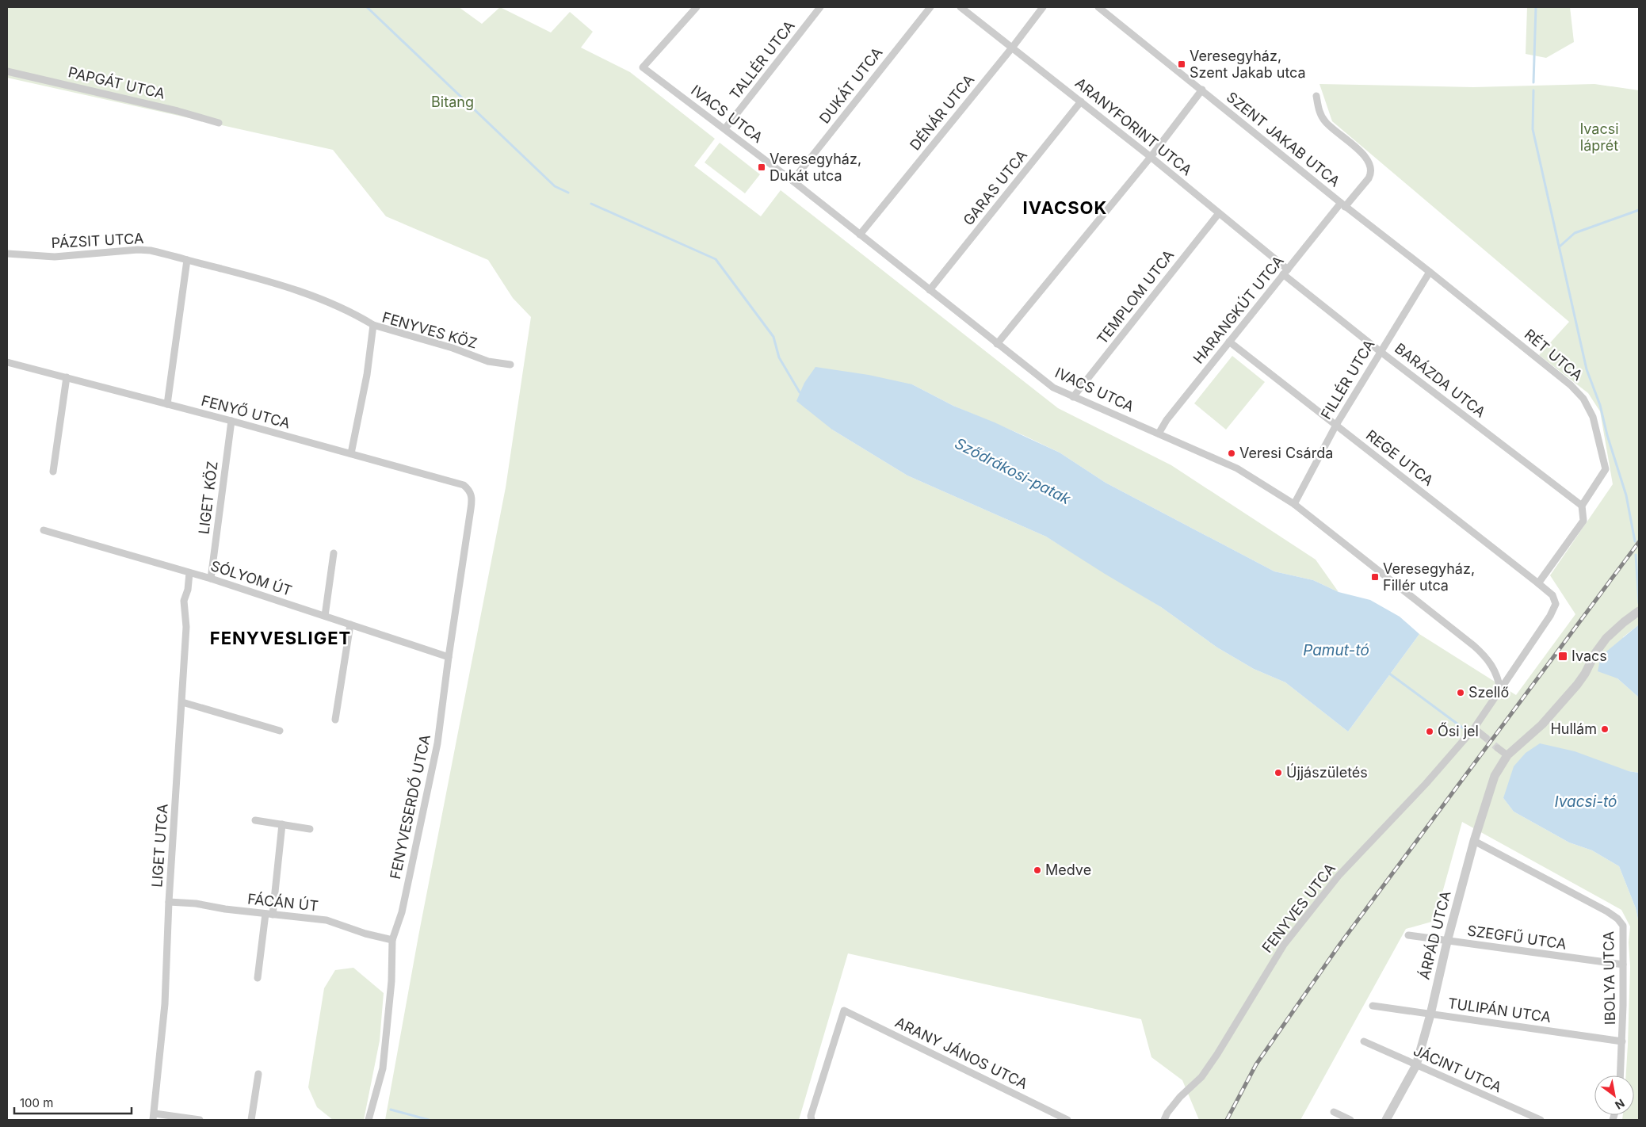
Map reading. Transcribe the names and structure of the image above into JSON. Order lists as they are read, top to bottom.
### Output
{
  "streets": {
    "street": [
      "TALLÉR UTCA",
      "PAPGÁT UTCA",
      "DUKÁT UTCA",
      "DÉNÁR UTCA",
      "IVACS UTCA",
      "ARANYFORINT UTCA",
      "SZENT JAKAB UTCA",
      "GARAS UTCA",
      "PÁZSIT UTCA",
      "TEMPLOM UTCA",
      "HARANGKÚT UTCA",
      "FENYVES KÖZ",
      "RÉT UTCA",
      "FILLÉR UTCA",
      "BARÁZDA UTCA",
      "FENYŐ UTCA",
      "REGE UTCA",
      "LIGET KÖZ",
      "SÓLYOM ÚT",
      "FENYVESERDŐ UTCA",
      "LIGET UTCA",
      "FÁCÁN ÚT",
      "FENYVES UTCA",
      "ÁRPÁD UTCA",
      "SZEGFŰ UTCA",
      "IBOLYA UTCA",
      "TULIPÁN UTCA",
      "ARANY JÁNOS UTCA",
      "JÁCINT UTCA"
    ]
  },
  "crossings": [
    ["TALLÉR UTCA", "IVACS UTCA"],
    ["DUKÁT UTCA", "IVACS UTCA"],
    ["DÉNÁR UTCA", "IVACS UTCA"],
    ["DÉNÁR UTCA", "ARANYFORINT UTCA"],
    ["IVACS UTCA", "GARAS UTCA"],
    ["IVACS UTCA", "TEMPLOM UTCA"],
    ["IVACS UTCA", "HARANGKÚT UTCA"],
    ["IVACS UTCA", "FILLÉR UTCA"],
    ["IVACS UTCA", "FENYVES UTCA"],
    ["ARANYFORINT UTCA", "GARAS UTCA"],
    ["ARANYFORINT UTCA", "TEMPLOM UTCA"],
    ["ARANYFORINT UTCA", "HARANGKÚT UTCA"],
    ["ARANYFORINT UTCA", "BARÁZDA UTCA"],
    ["SZENT JAKAB UTCA", "HARANGKÚT UTCA"],
    ["SZENT JAKAB UTCA", "RÉT UTCA"],
    ["PÁZSIT UTCA", "FENYVES KÖZ"],
    ["HARANGKÚT UTCA", "RÉT UTCA"],
    ["HARANGKÚT UTCA", "BARÁZDA UTCA"],
    ["HARANGKÚT UTCA", "REGE UTCA"],
    ["FENYVES KÖZ", "FENYŐ UTCA"],
    ["RÉT UTCA", "FILLÉR UTCA"],
    ["RÉT UTCA", "BARÁZDA UTCA"],
    ["RÉT UTCA", "REGE UTCA"],
    ["FILLÉR UTCA", "BARÁZDA UTCA"],
    ["FILLÉR UTCA", "REGE UTCA"],
    ["FENYŐ UTCA", "LIGET KÖZ"],
    ["FENYŐ UTCA", "FENYVESERDŐ UTCA"],
    ["REGE UTCA", "FENYVES UTCA"],
    ["LIGET KÖZ", "SÓLYOM ÚT"],
    ["SÓLYOM ÚT", "FENYVESERDŐ UTCA"],
    ["SÓLYOM ÚT", "LIGET UTCA"],
    ["FENYVESERDŐ UTCA", "FÁCÁN ÚT"],
    ["LIGET UTCA", "FÁCÁN ÚT"],
    ["ÁRPÁD UTCA", "SZEGFŰ UTCA"],
    ["ÁRPÁD UTCA", "IBOLYA UTCA"],
    ["ÁRPÁD UTCA", "TULIPÁN UTCA"],
    ["ÁRPÁD UTCA", "JÁCINT UTCA"],
    ["SZEGFŰ UTCA", "IBOLYA UTCA"],
    ["IBOLYA UTCA", "TULIPÁN UTCA"]
  ],
  "districts": ["IVACSOK", "FENYVESLIGET"],
  "water": ["Sződrákosi-patak", "Pamut-tó", "Ivacsi-tó"],
  "parks": ["Bitang", "Ivacsi láprét"],
  "places": {
    "transit": [
      "Veresegyház, Szent Jakab utca",
      "Veresegyház, Dukát utca",
      "Veresegyház, Fillér utca",
      "Ivacs"
    ],
    "other": [
      "Veresi Csárda",
      "Szellő",
      "Hullám",
      "Ősi jel",
      "Újjászületés",
      "Medve"
    ]
  },
  "scale_bar": "100 m",
  "north": "bottom right"
}
